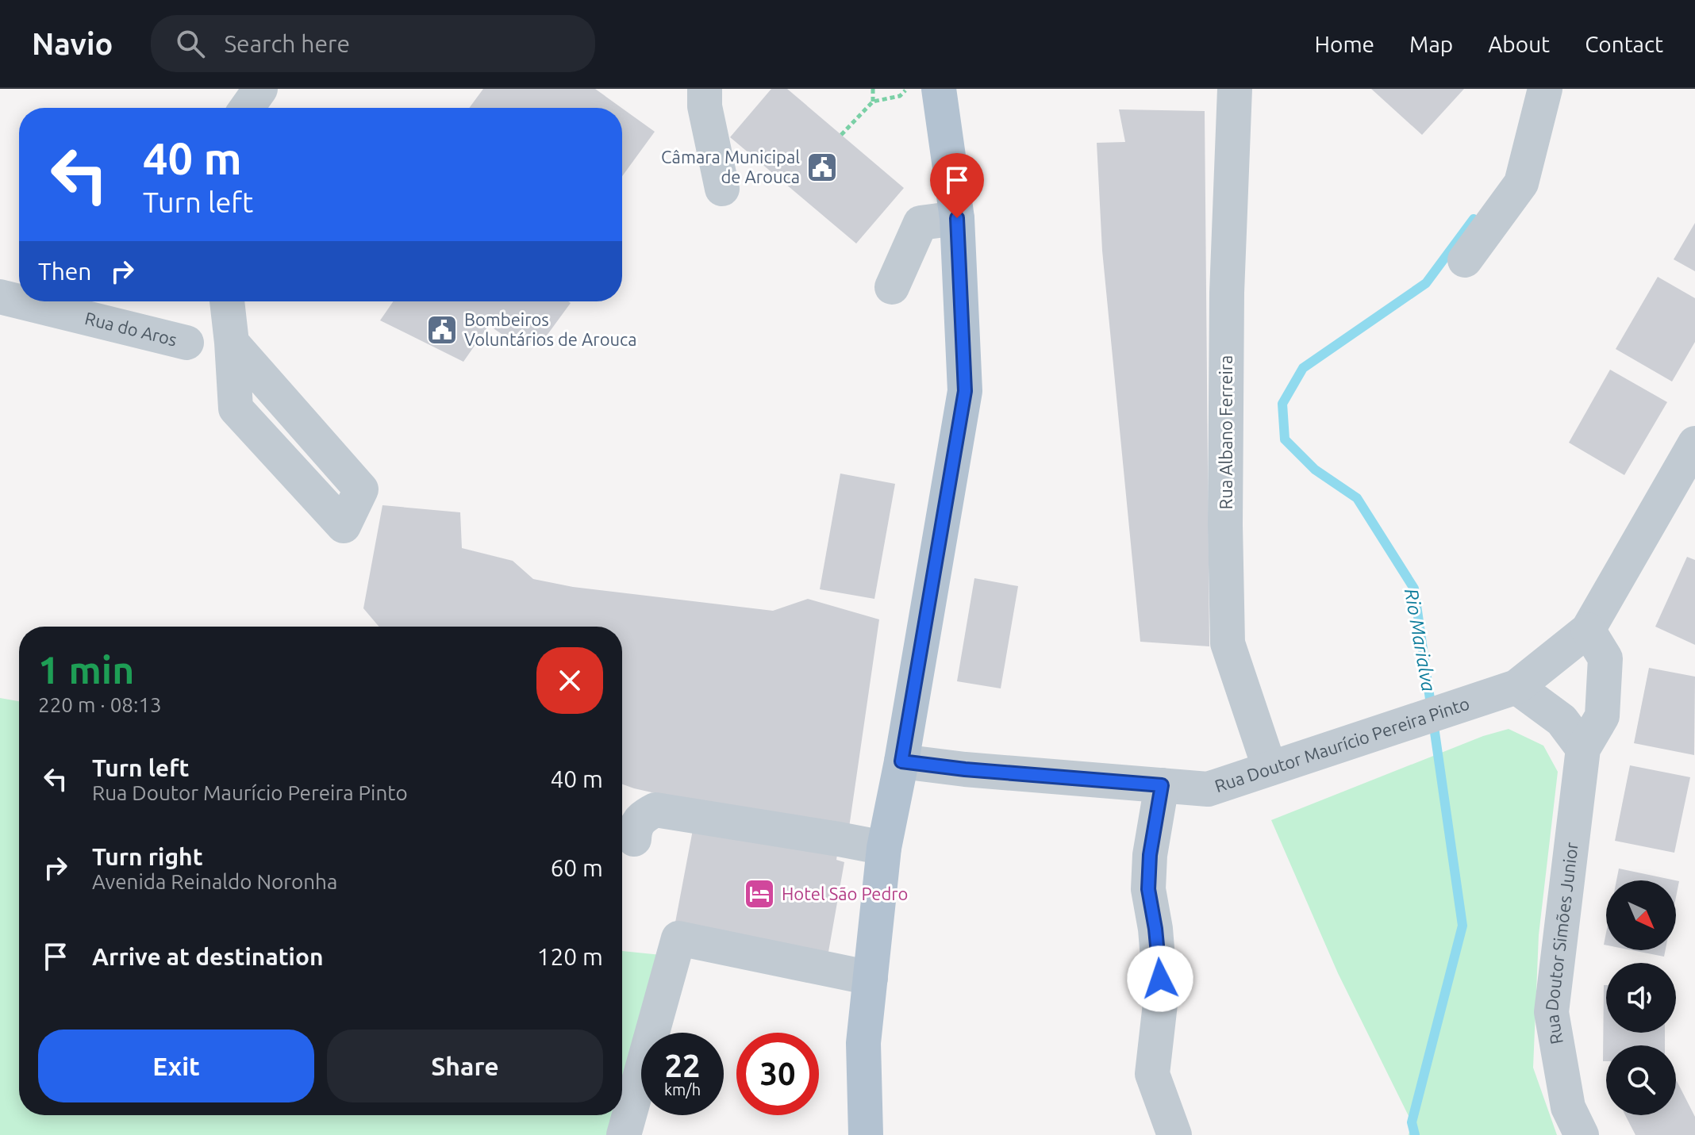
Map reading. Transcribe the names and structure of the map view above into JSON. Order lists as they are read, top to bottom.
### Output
{
  "streets": {
    "street": [
      "Rua do Aros",
      "Rua Albano Ferreira",
      "Rua Doutor Maurício Pereira Pinto",
      "Rua Doutor Simões Junior"
    ]
  },
  "crossings": [
    ["Rua Albano Ferreira", "Rua Doutor Maurício Pereira Pinto"]
  ],
  "water": ["Rio Marialva"],
  "places": {
    "public building": ["Câmara Municipal de Arouca", "Bombeiros Voluntários de Arouca"],
    "hotel": ["Hotel São Pedro"]
  },
  "north": "bottom right",
  "page": {
    "header": "Navio",
    "search": "Search here",
    "nav": [
      "Home",
      "Map",
      "About",
      "Contact"
    ],
    "turn": ["40 m", "Turn left"],
    "then": "Then",
    "heading": ["1 min", "220 m · 08:13"],
    "list": [
      {
        "name": "Turn left",
        "note": "Rua Doutor Maurício Pereira Pinto",
        "value": "40 m"
      },
      {
        "name": "Turn right",
        "note": "Avenida Reinaldo Noronha",
        "value": "60 m"
      },
      {
        "name": "Arrive at destination",
        "value": "120 m"
      }
    ],
    "buttons": ["Exit", "Share"],
    "speed": "22 km/h",
    "limit": "30"
  }
}
